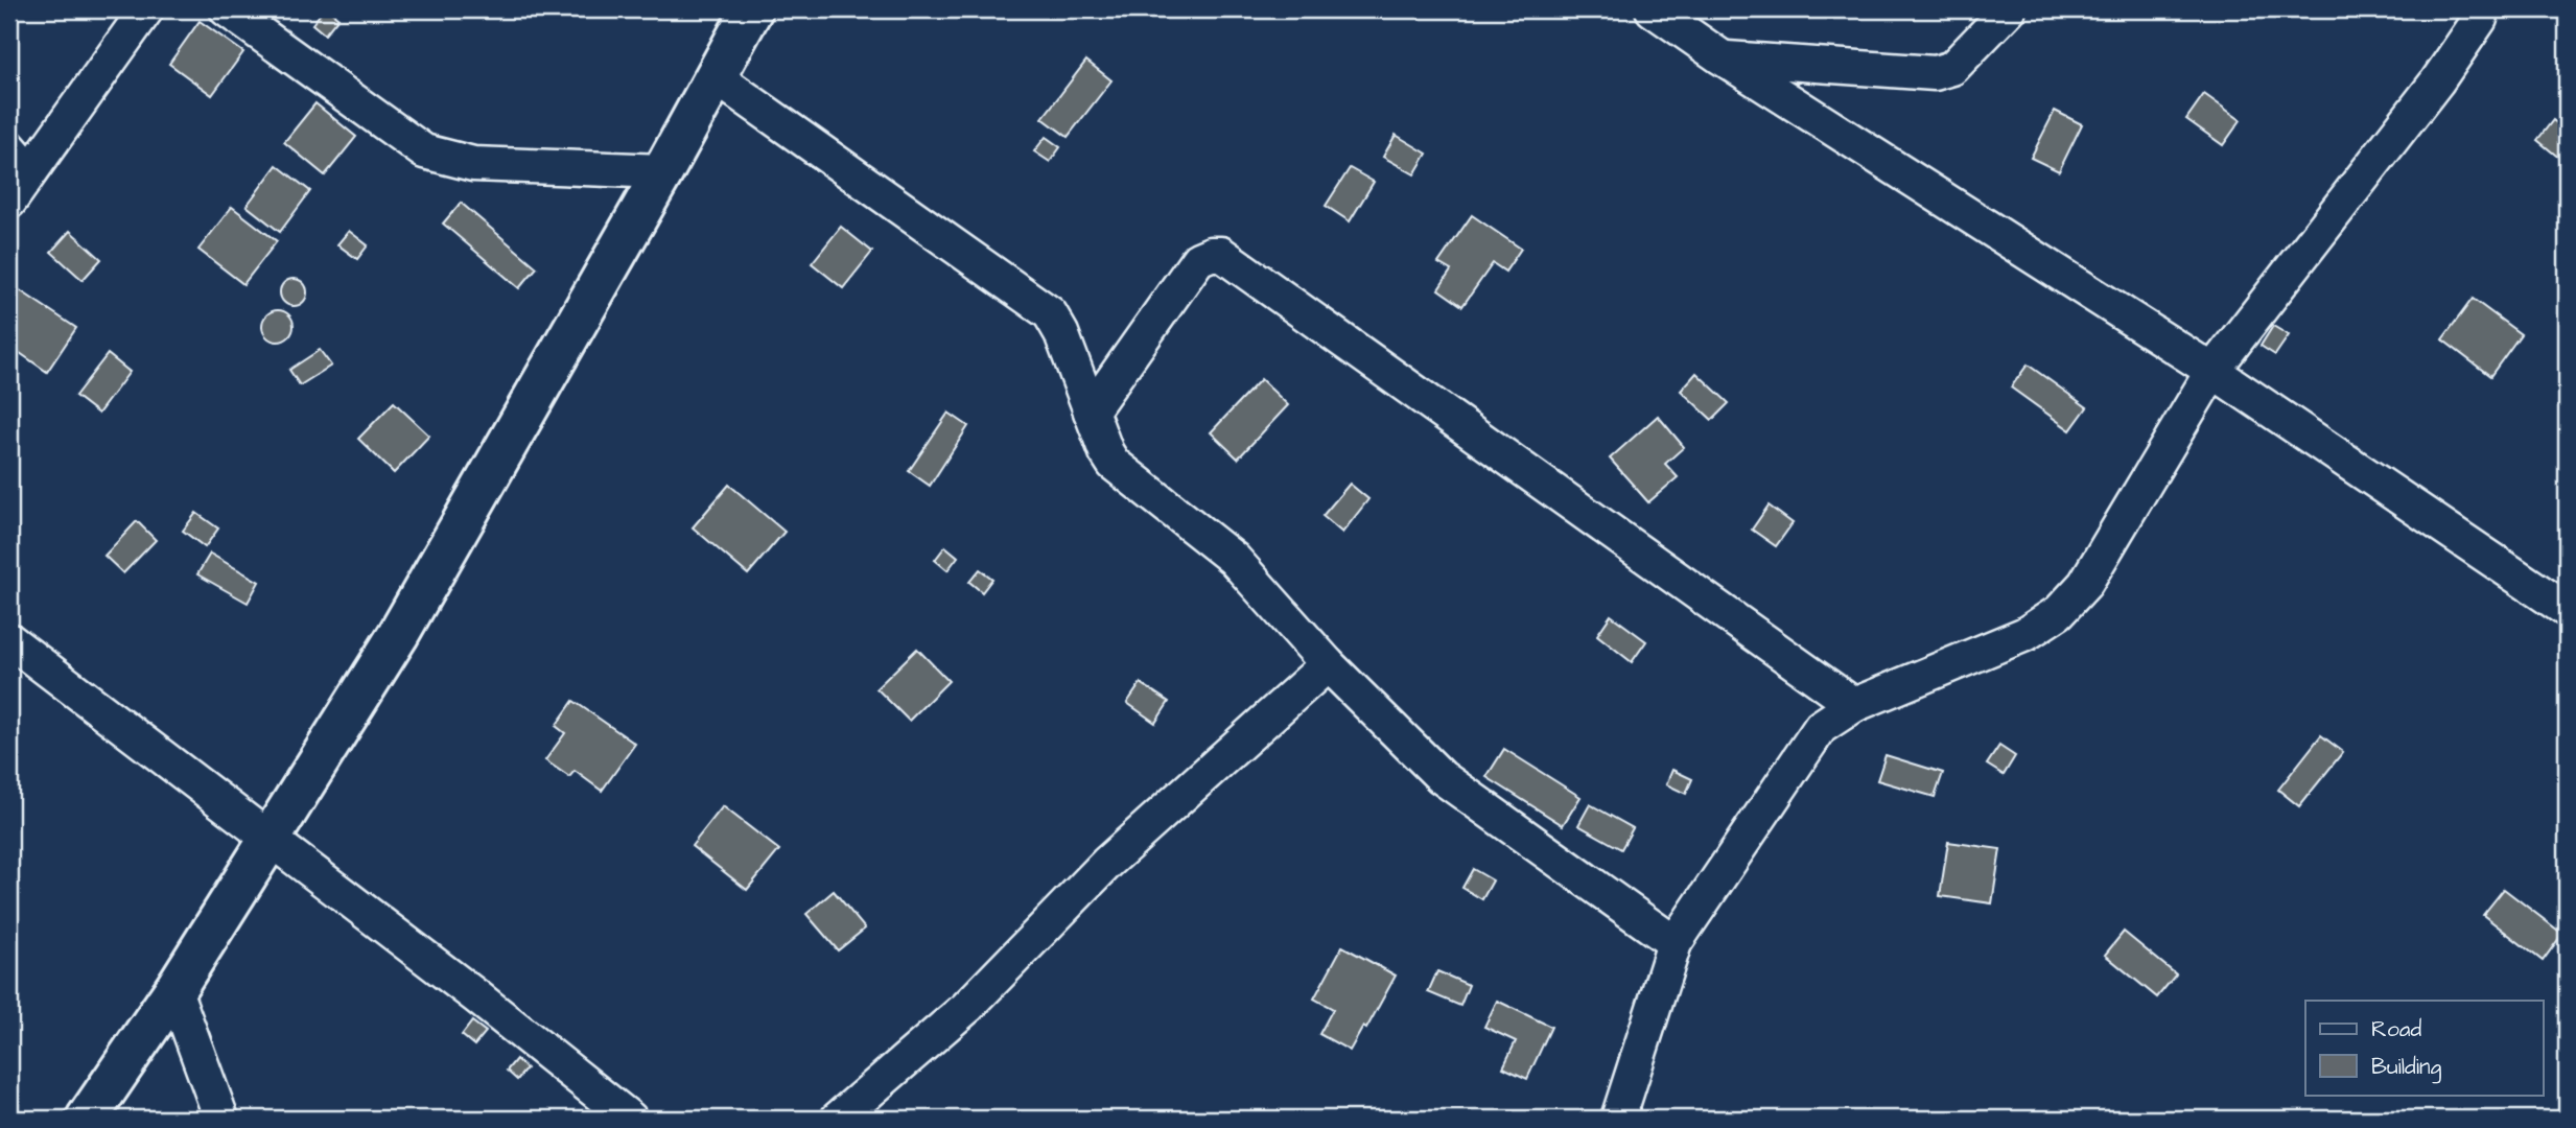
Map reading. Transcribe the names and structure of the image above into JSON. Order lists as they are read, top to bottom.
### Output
{
  "legend": ["Road", "Building"]
}
